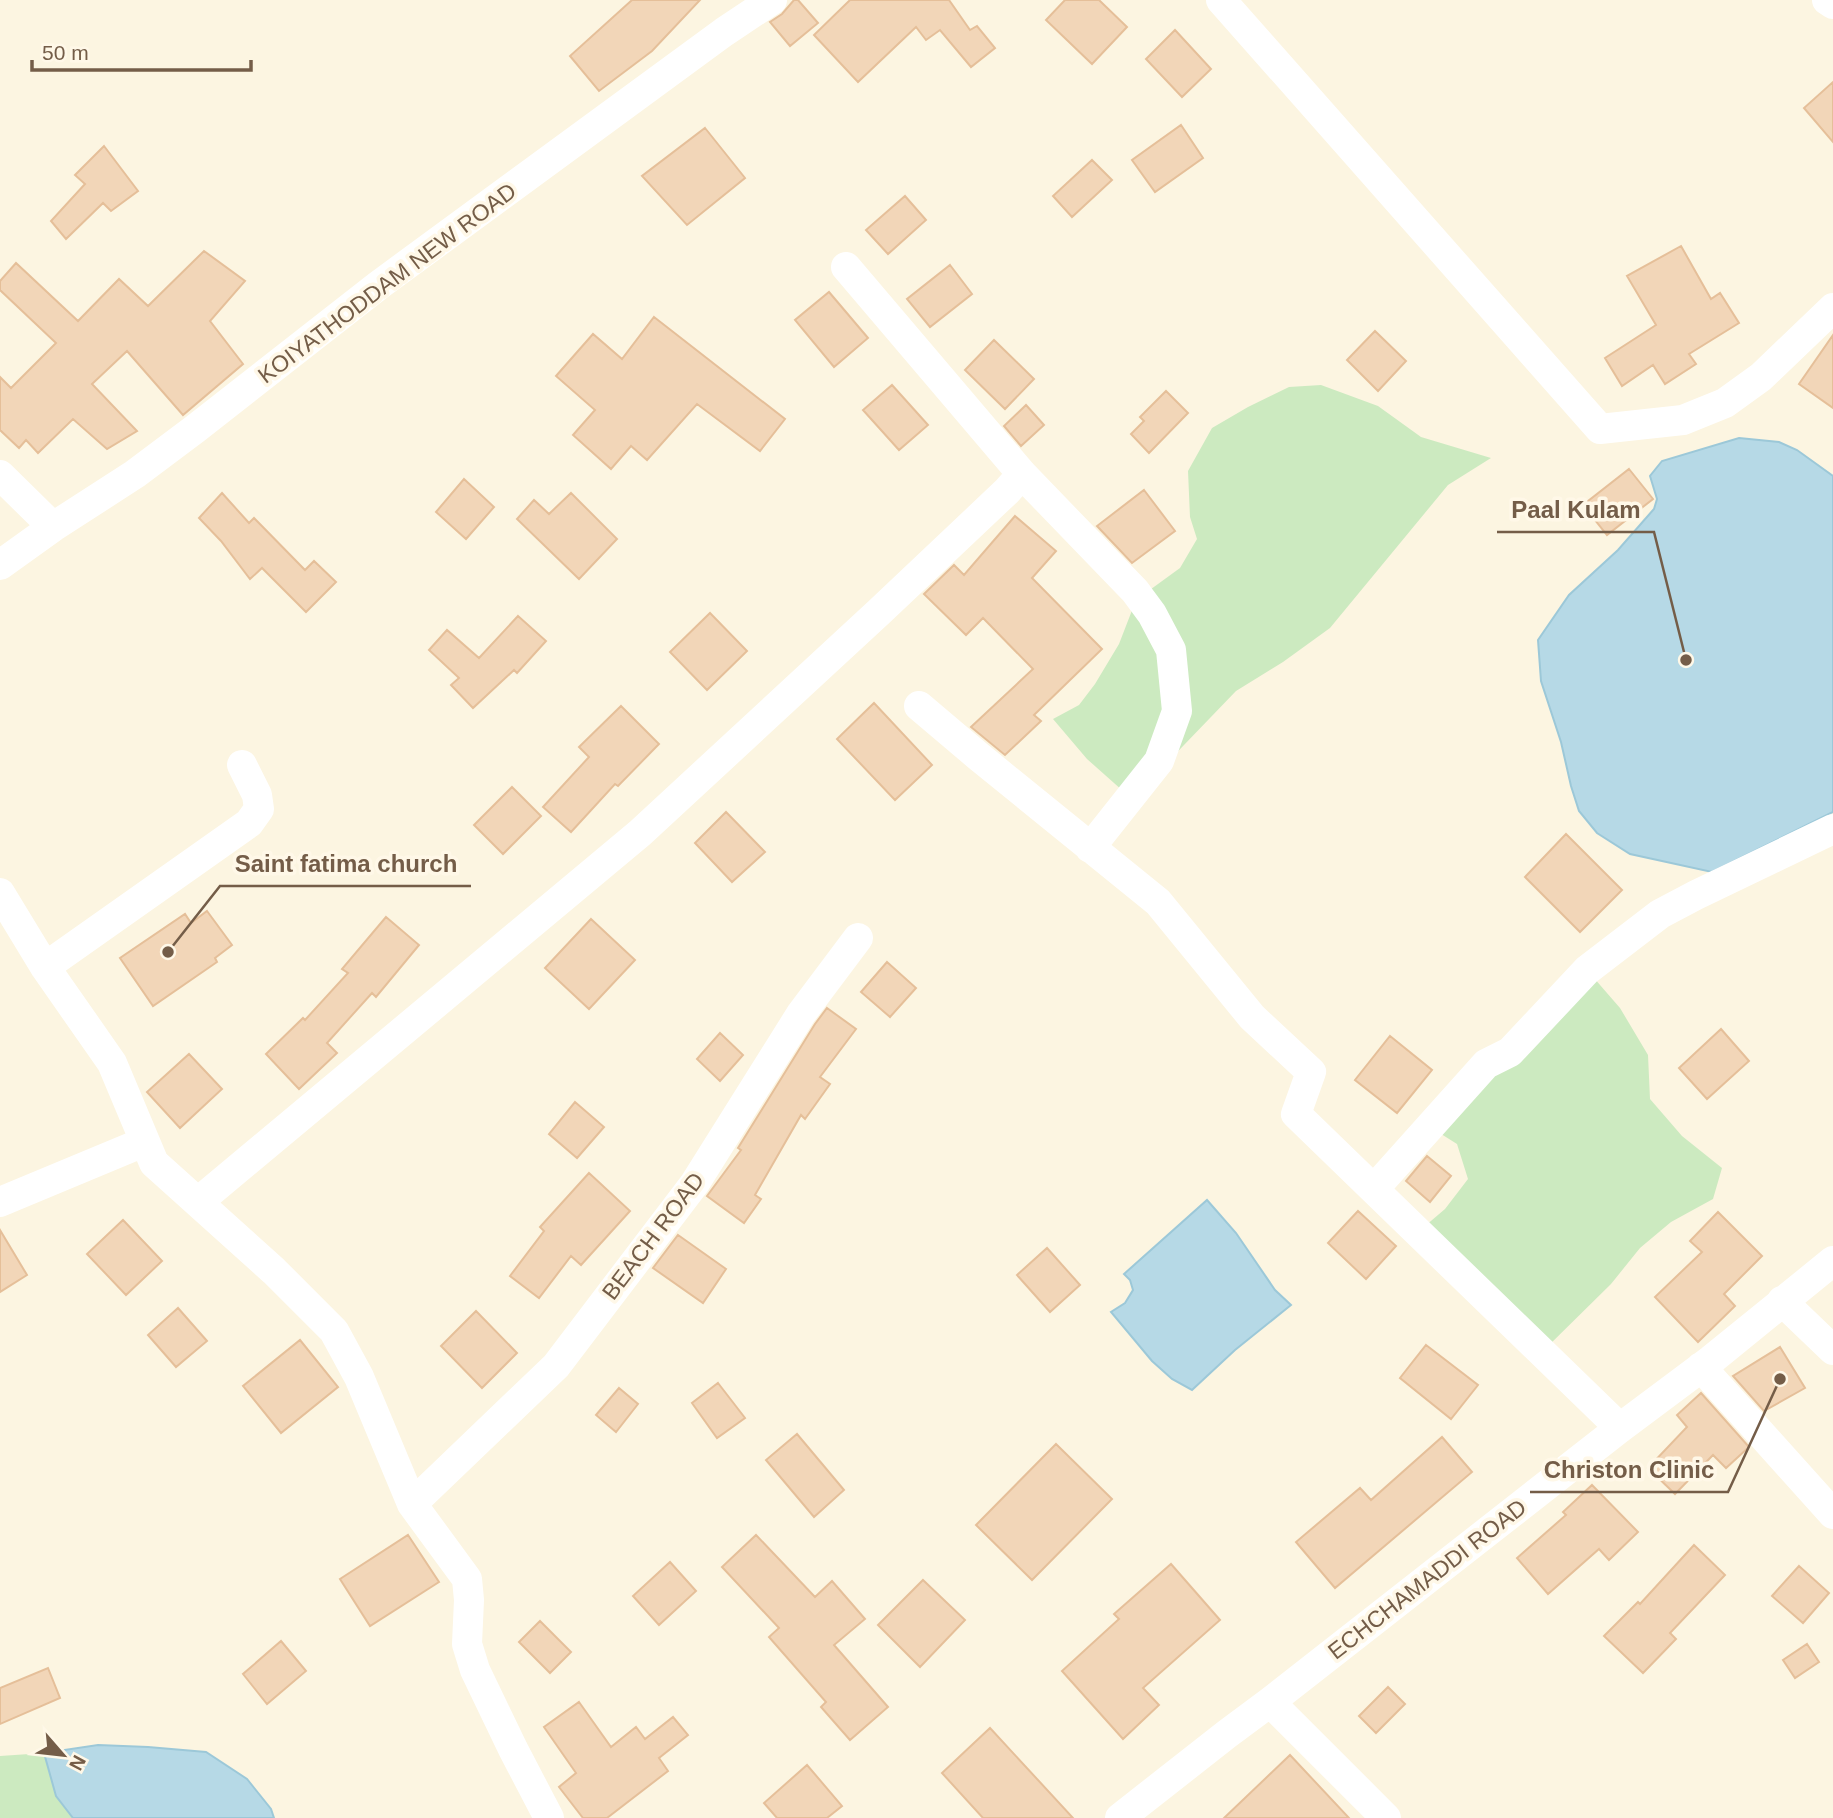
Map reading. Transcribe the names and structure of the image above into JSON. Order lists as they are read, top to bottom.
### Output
{
  "streets": {
    "street": ["KOIYATHODDAM NEW ROAD", "BEACH ROAD", "ECHCHAMADDI ROAD"]
  },
  "places": ["Paal Kulam", "Saint fatima church", "Christon Clinic"],
  "scale_bar": "50 m",
  "north": "bottom right"
}
